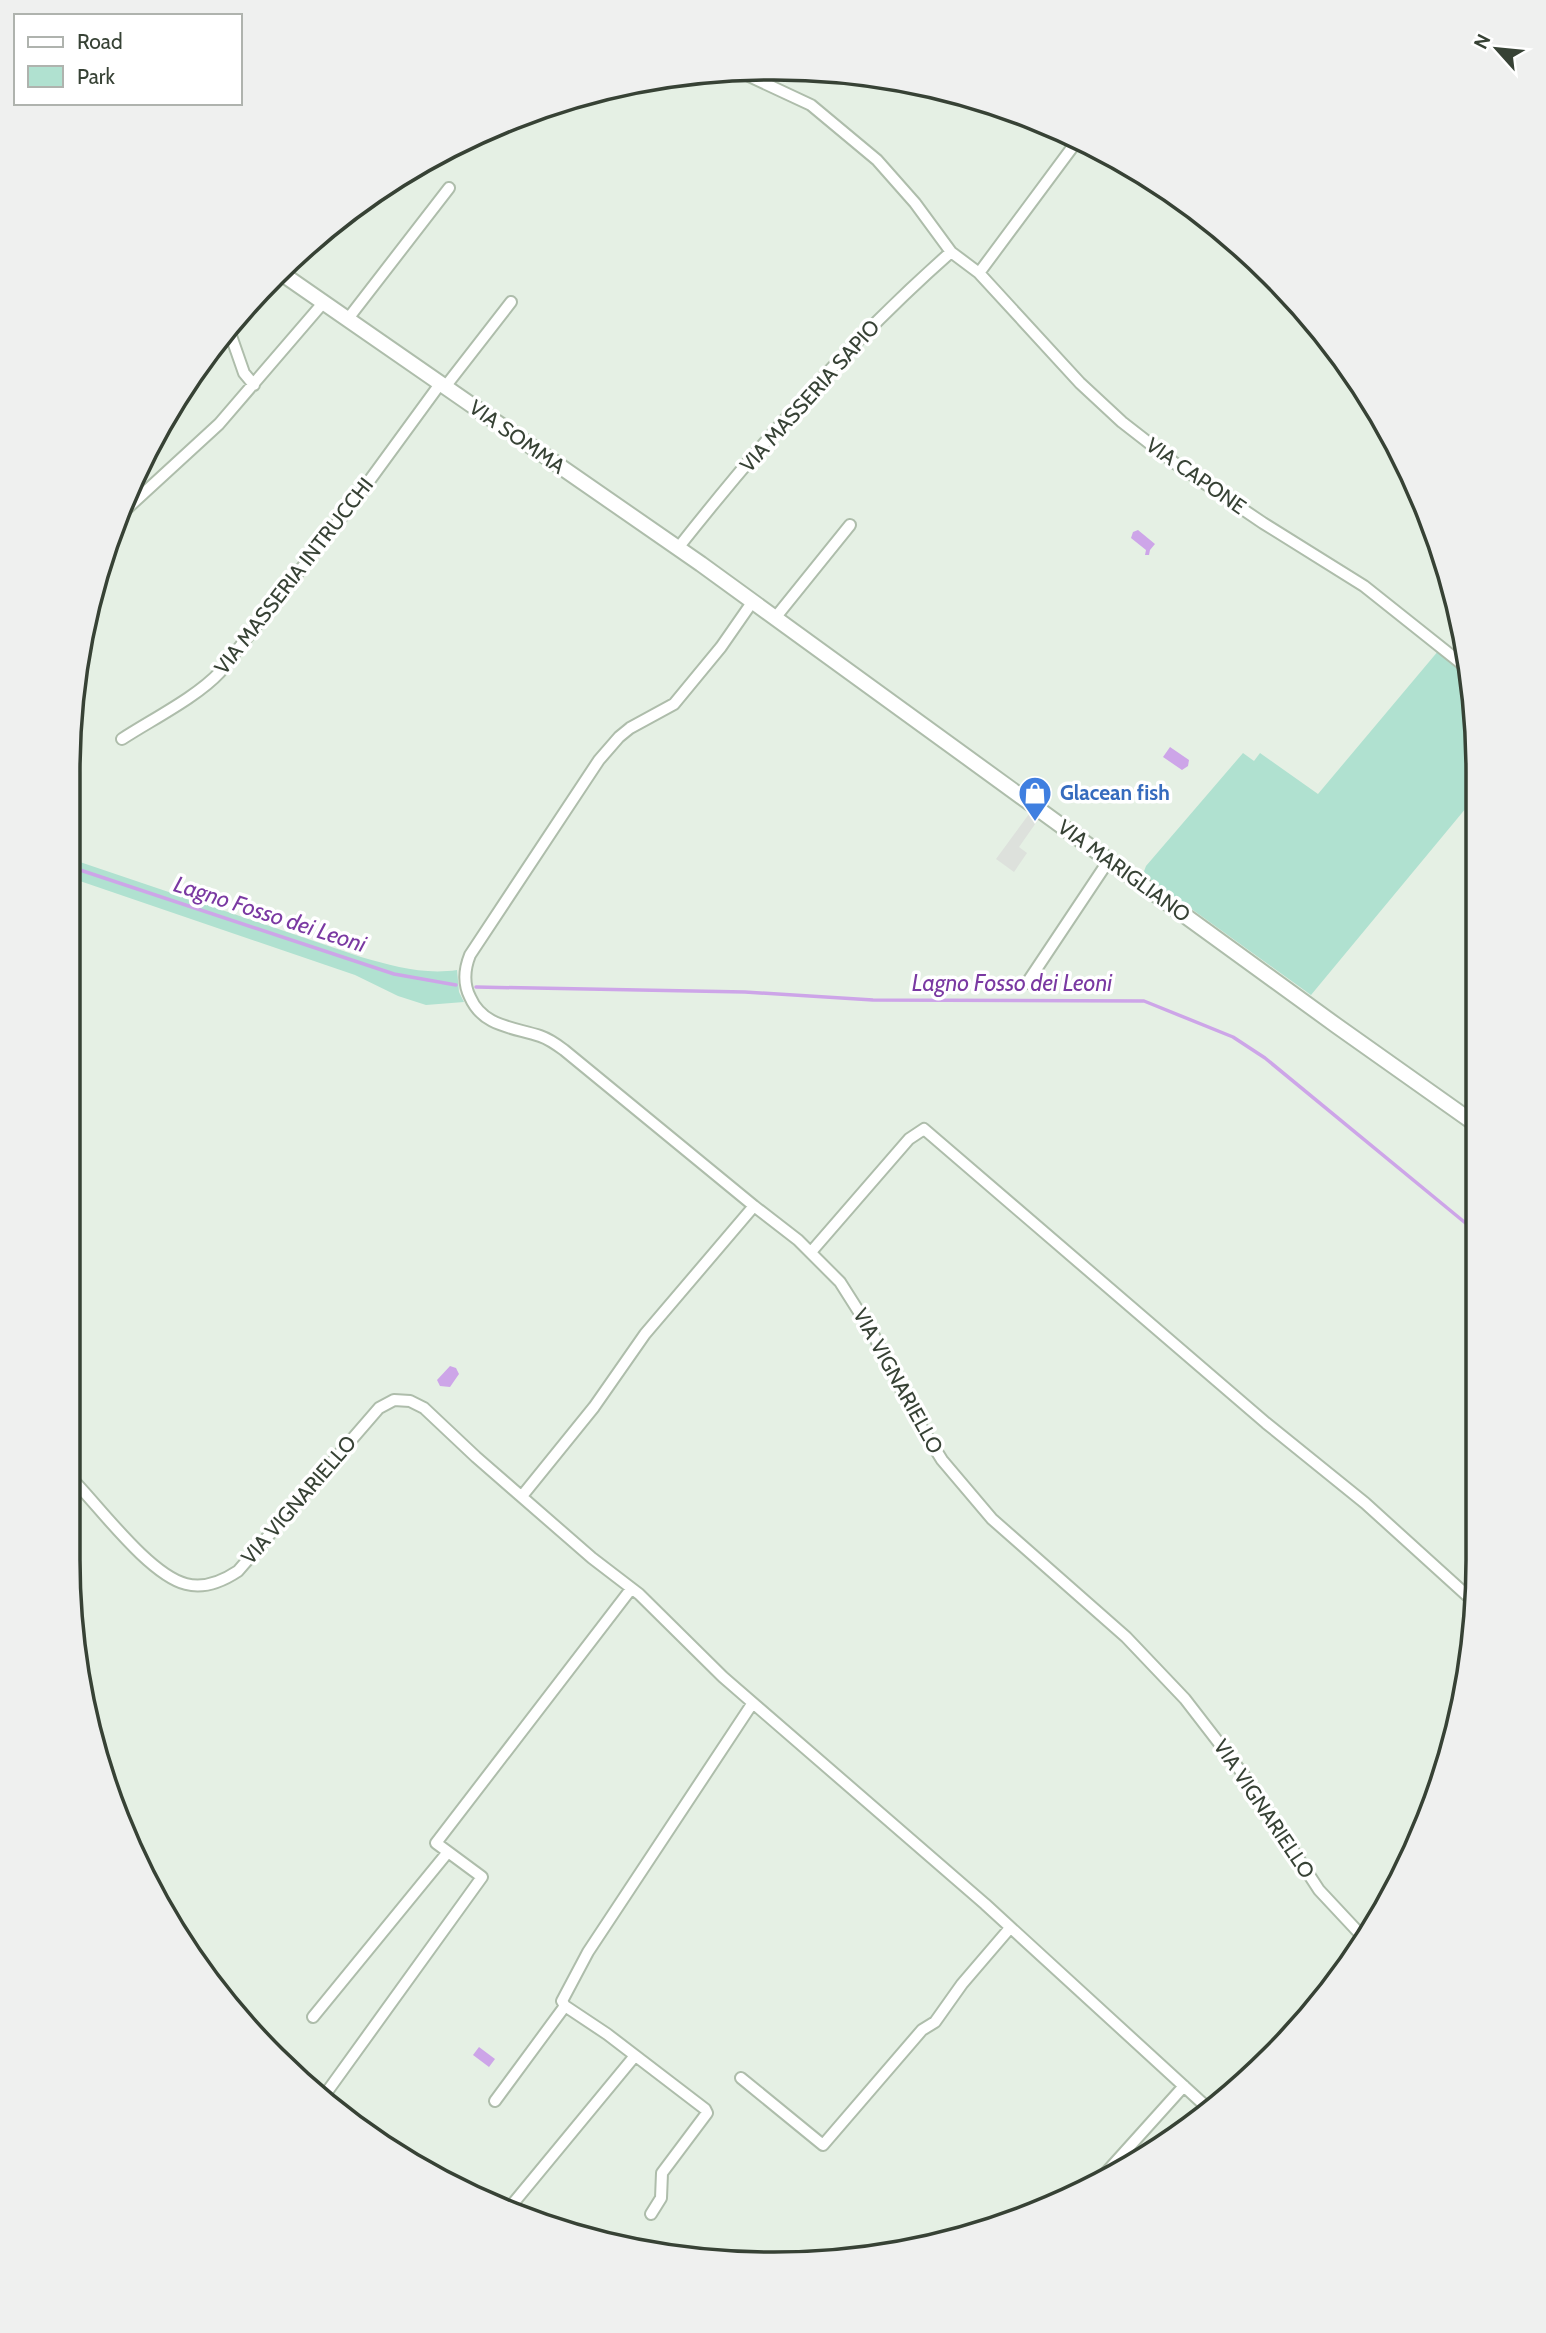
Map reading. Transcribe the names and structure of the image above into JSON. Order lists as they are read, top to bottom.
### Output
{
  "streets": {
    "street": [
      "VIA MASSERIA SAPIO",
      "VIA SOMMA",
      "VIA CAPONE",
      "VIA MASSERIA INTRUCCHI",
      "VIA MARIGLIANO",
      "VIA VIGNARIELLO"
    ]
  },
  "crossings": [
    ["VIA MASSERIA SAPIO", "VIA SOMMA"],
    ["VIA MASSERIA SAPIO", "VIA CAPONE"],
    ["VIA SOMMA", "VIA MASSERIA INTRUCCHI"],
    ["VIA SOMMA", "VIA MARIGLIANO"],
    ["VIA SOMMA", "VIA VIGNARIELLO"],
    ["VIA MARIGLIANO", "VIA VIGNARIELLO"]
  ],
  "water": ["Lagno Fosso dei Leoni"],
  "places": {
    "shop": ["Glacean fish"]
  },
  "legend": ["Road", "Park"],
  "north": "top left"
}
